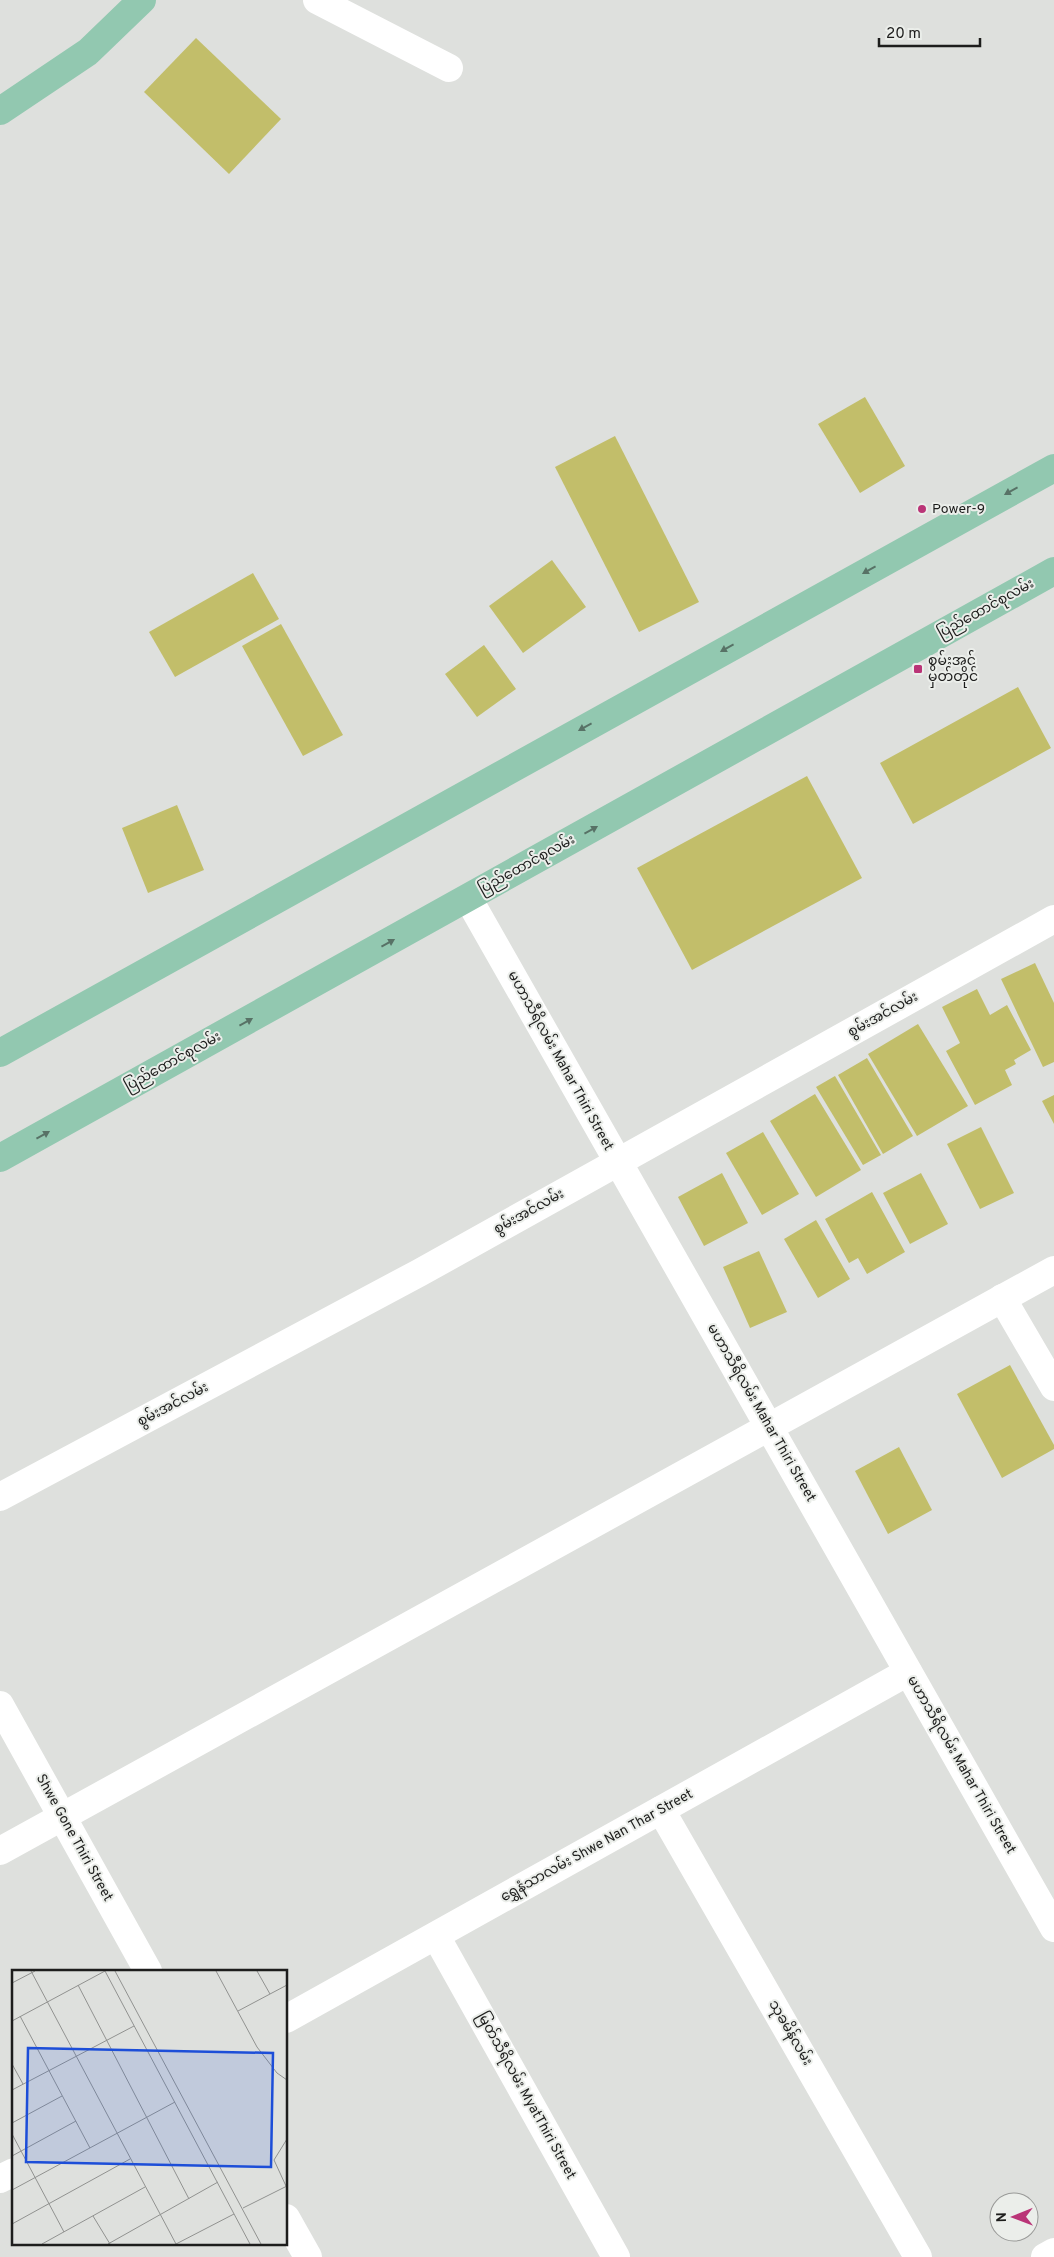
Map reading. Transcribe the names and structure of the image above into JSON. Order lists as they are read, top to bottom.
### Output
{
  "streets": {
    "main road": ["ပြည်ထောင်စုလမ်း"],
    "street": [
      "စွမ်းအင်လမ်း",
      "မဟာသီရိလမ်း Mahar Thiri Street",
      "Shwe Gone Thiri Street",
      "ရွှေနံသာလမ်း Shwe Nan Thar Street",
      "သုခမိန်လမ်း",
      "မြတ်သီရိလမ်း MyatThiri Street"
    ]
  },
  "crossings": [
    ["ပြည်ထောင်စုလမ်း", "မဟာသီရိလမ်း Mahar Thiri Street"],
    ["စွမ်းအင်လမ်း", "မဟာသီရိလမ်း Mahar Thiri Street"],
    ["မဟာသီရိလမ်း Mahar Thiri Street", "ရွှေနံသာလမ်း Shwe Nan Thar Street"],
    ["ရွှေနံသာလမ်း Shwe Nan Thar Street", "သုခမိန်လမ်း"],
    ["ရွှေနံသာလမ်း Shwe Nan Thar Street", "မြတ်သီရိလမ်း MyatThiri Street"]
  ],
  "places": {
    "other": ["Power-9"],
    "transit": ["စွမ်းအင် မှတ်တိုင်"]
  },
  "scale_bar": "20 m",
  "north": "left"
}
